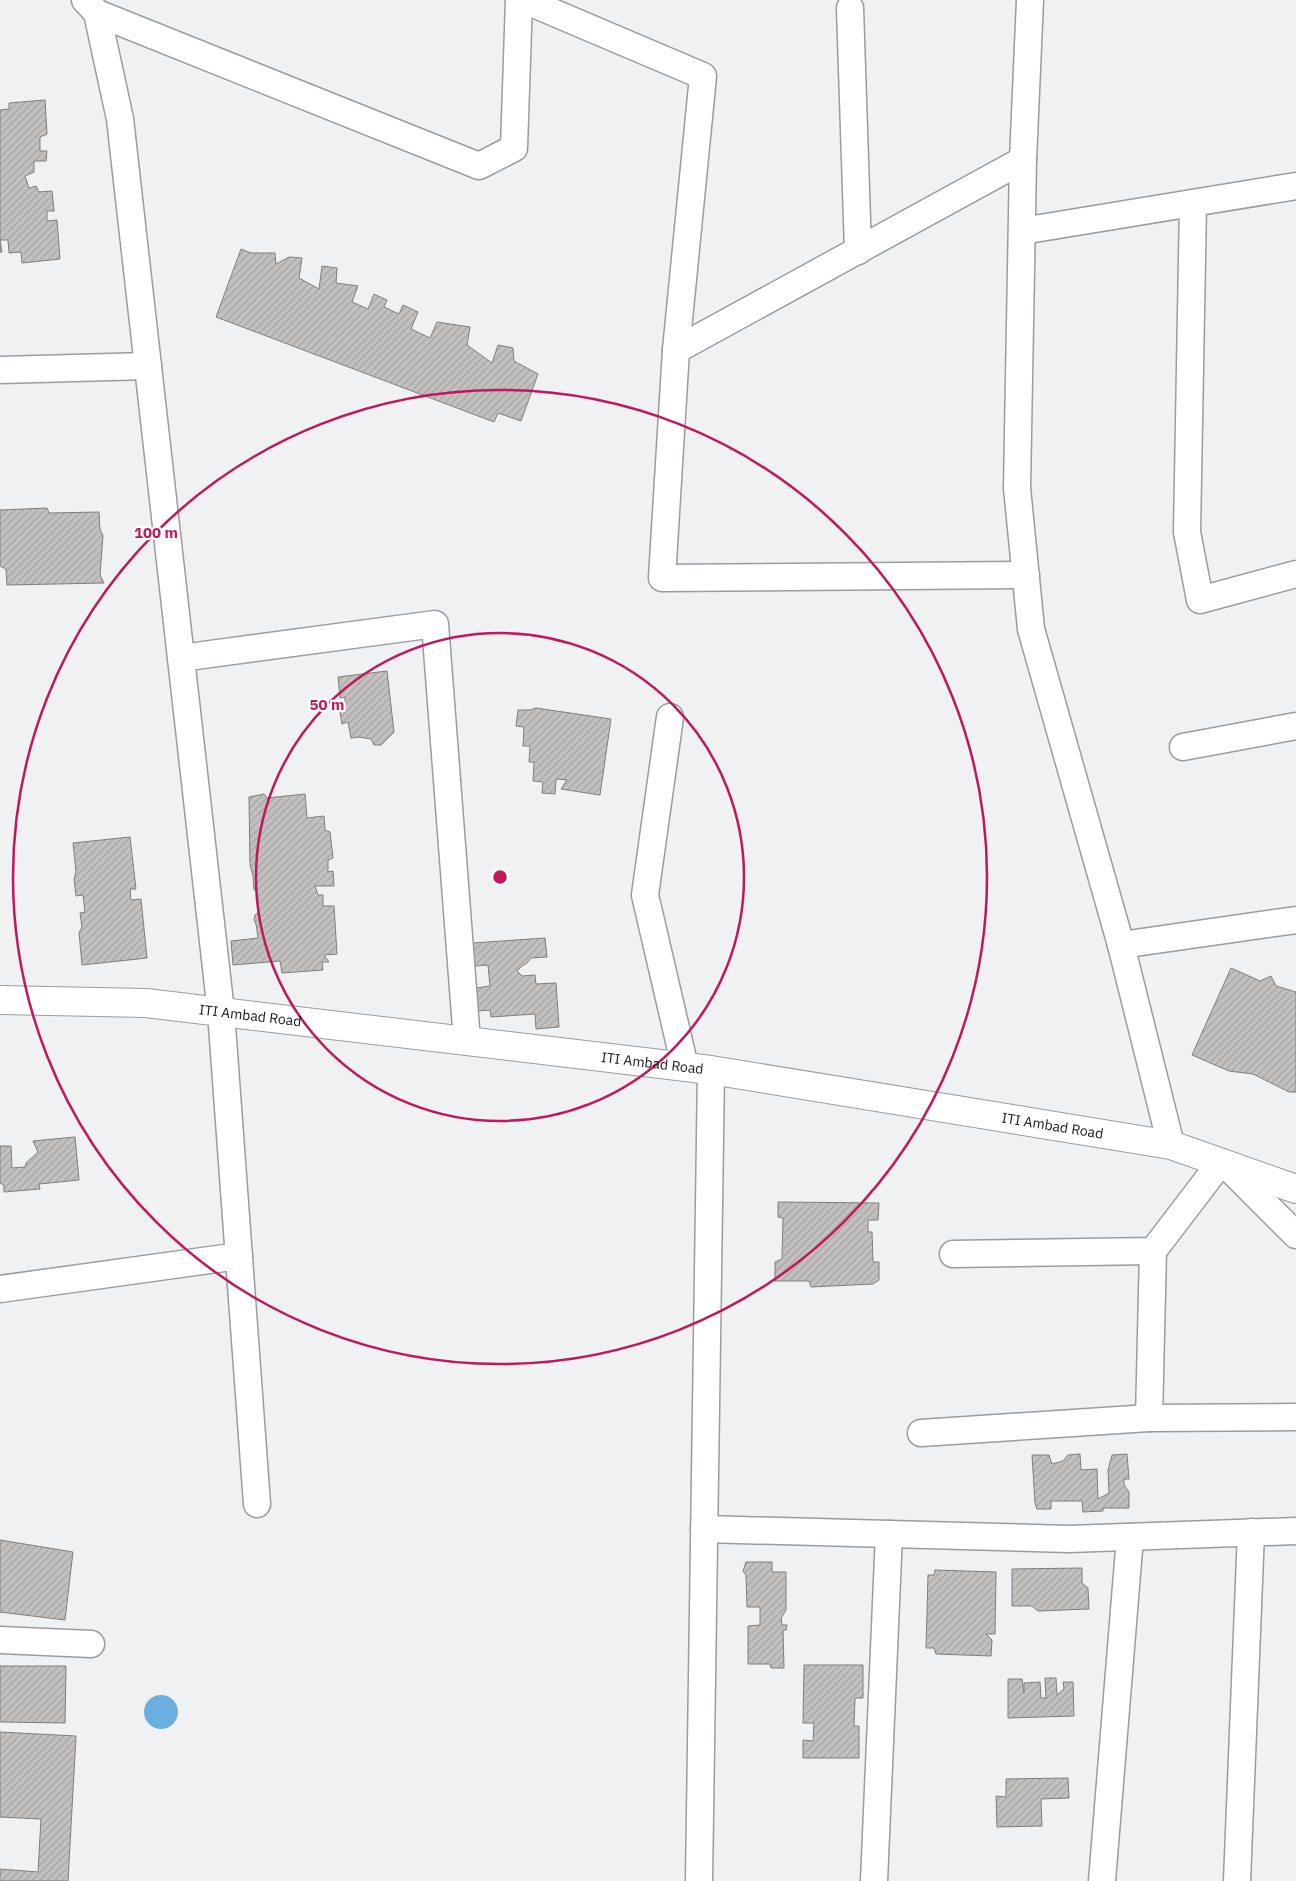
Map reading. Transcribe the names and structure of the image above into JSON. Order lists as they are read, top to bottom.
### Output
{
  "streets": {
    "street": ["ITI Ambad Road"]
  },
  "rings": ["100 m", "50 m"]
}
